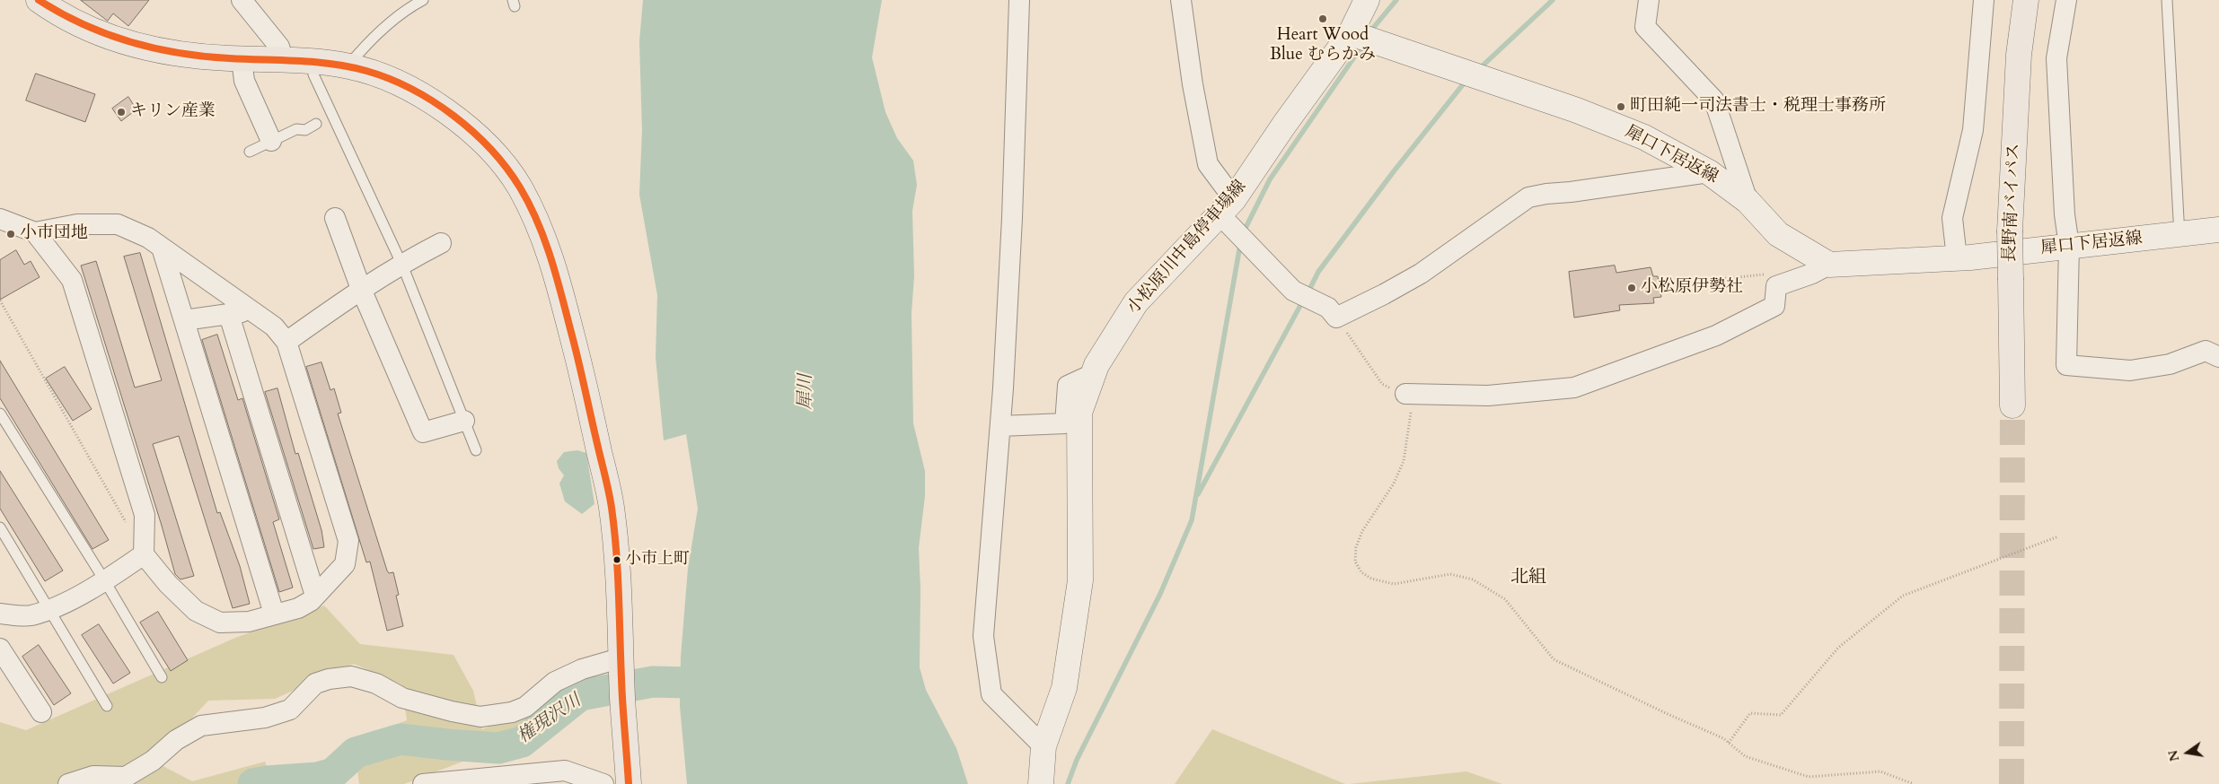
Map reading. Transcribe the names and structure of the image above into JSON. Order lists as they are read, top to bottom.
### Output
{
  "streets": {
    "highway": ["長野南バイパス"],
    "main road": ["犀口下居返線", "小松原川中島停車場線"]
  },
  "crossings": [
    ["犀口下居返線", "小松原川中島停車場線"]
  ],
  "districts": ["北組"],
  "water": ["犀川", "権現沢川"],
  "places": [
    "Heart Wood Blue むらかみ",
    "町田純一司法書士・税理士事務所",
    "キリン産業",
    "小市団地",
    "小松原伊勢社",
    "小市上町"
  ],
  "north": "left"
}
